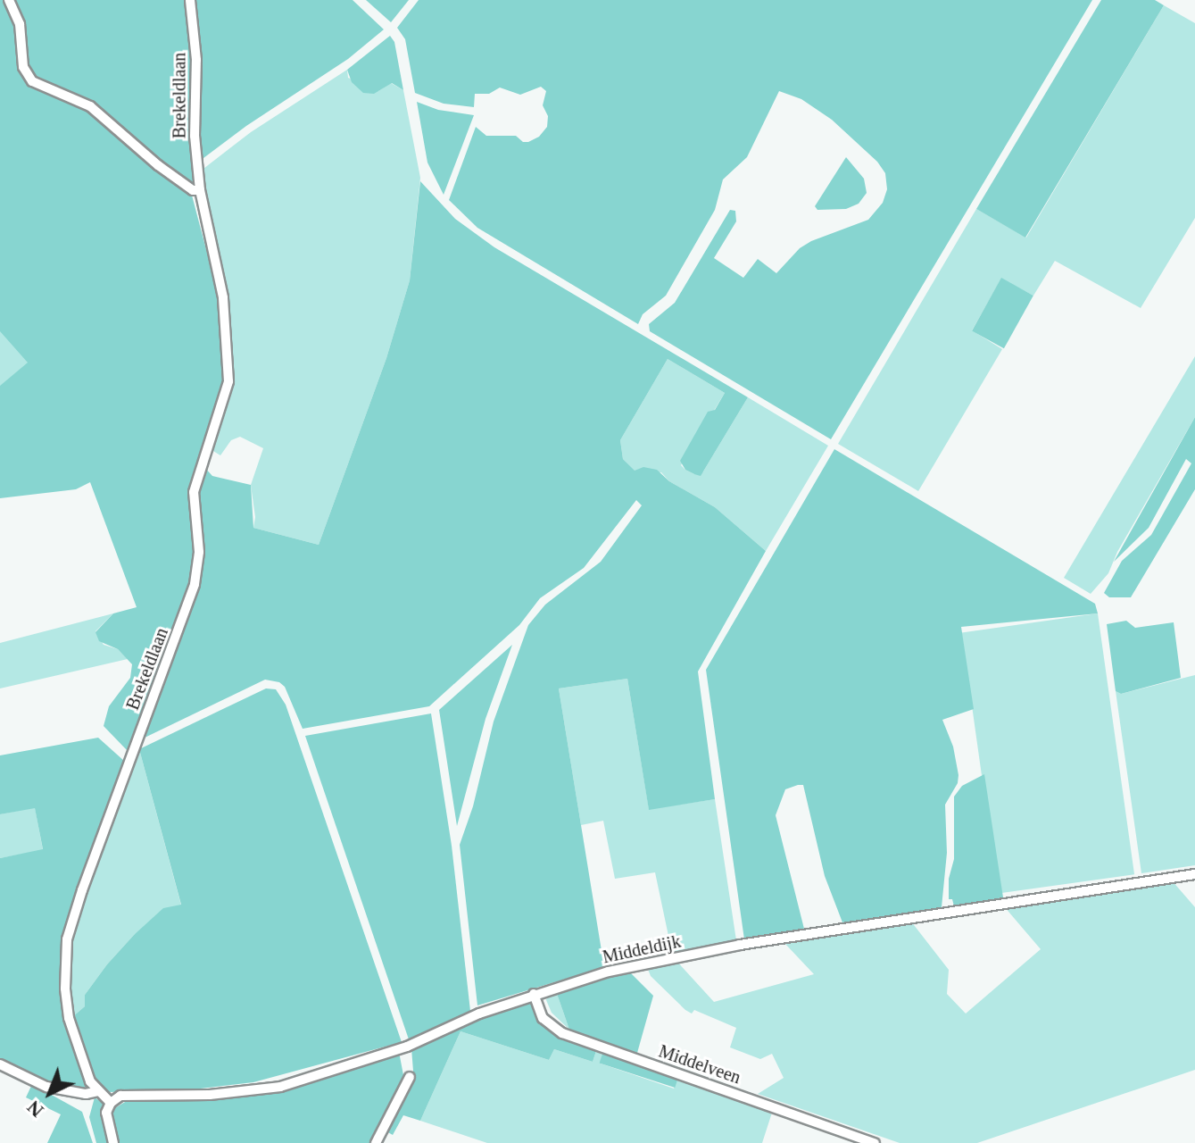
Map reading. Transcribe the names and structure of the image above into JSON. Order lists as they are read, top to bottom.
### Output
{
  "streets": {
    "street": ["Brekeldlaan", "Middeldijk", "Middelveen"]
  },
  "crossings": [
    ["Brekeldlaan", "Middeldijk"],
    ["Middeldijk", "Middelveen"]
  ],
  "north": "bottom left"
}
